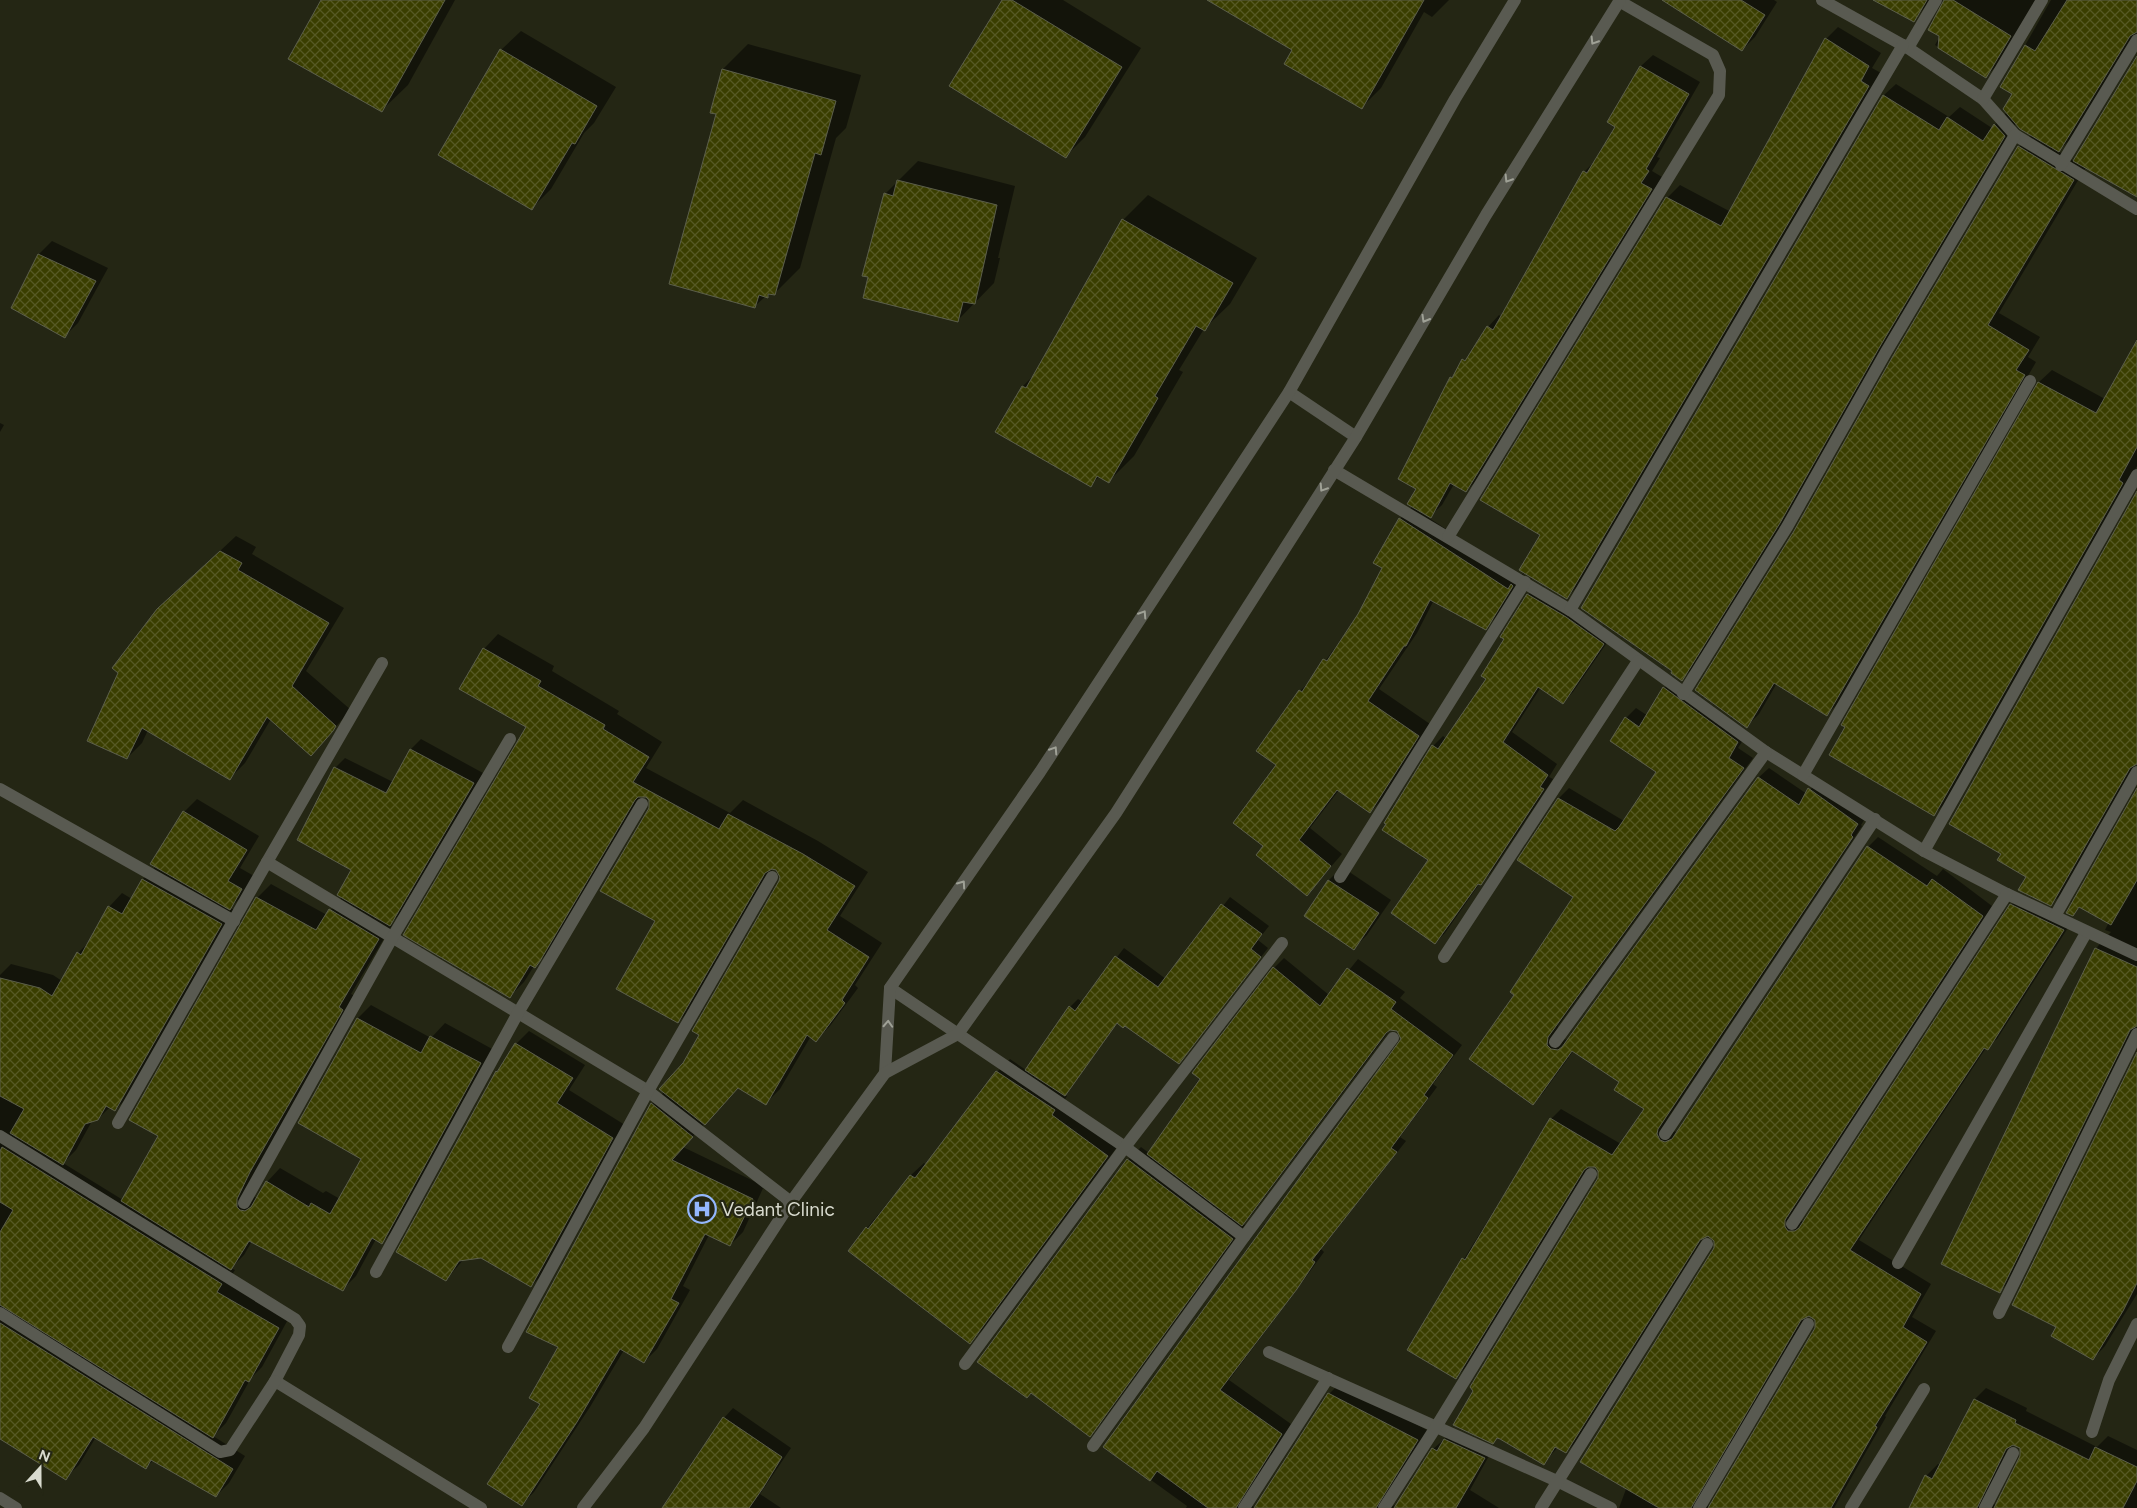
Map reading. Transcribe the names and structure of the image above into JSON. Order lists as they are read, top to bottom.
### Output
{
  "places": {
    "hospital": ["Vedant Clinic"]
  },
  "north": "top"
}
